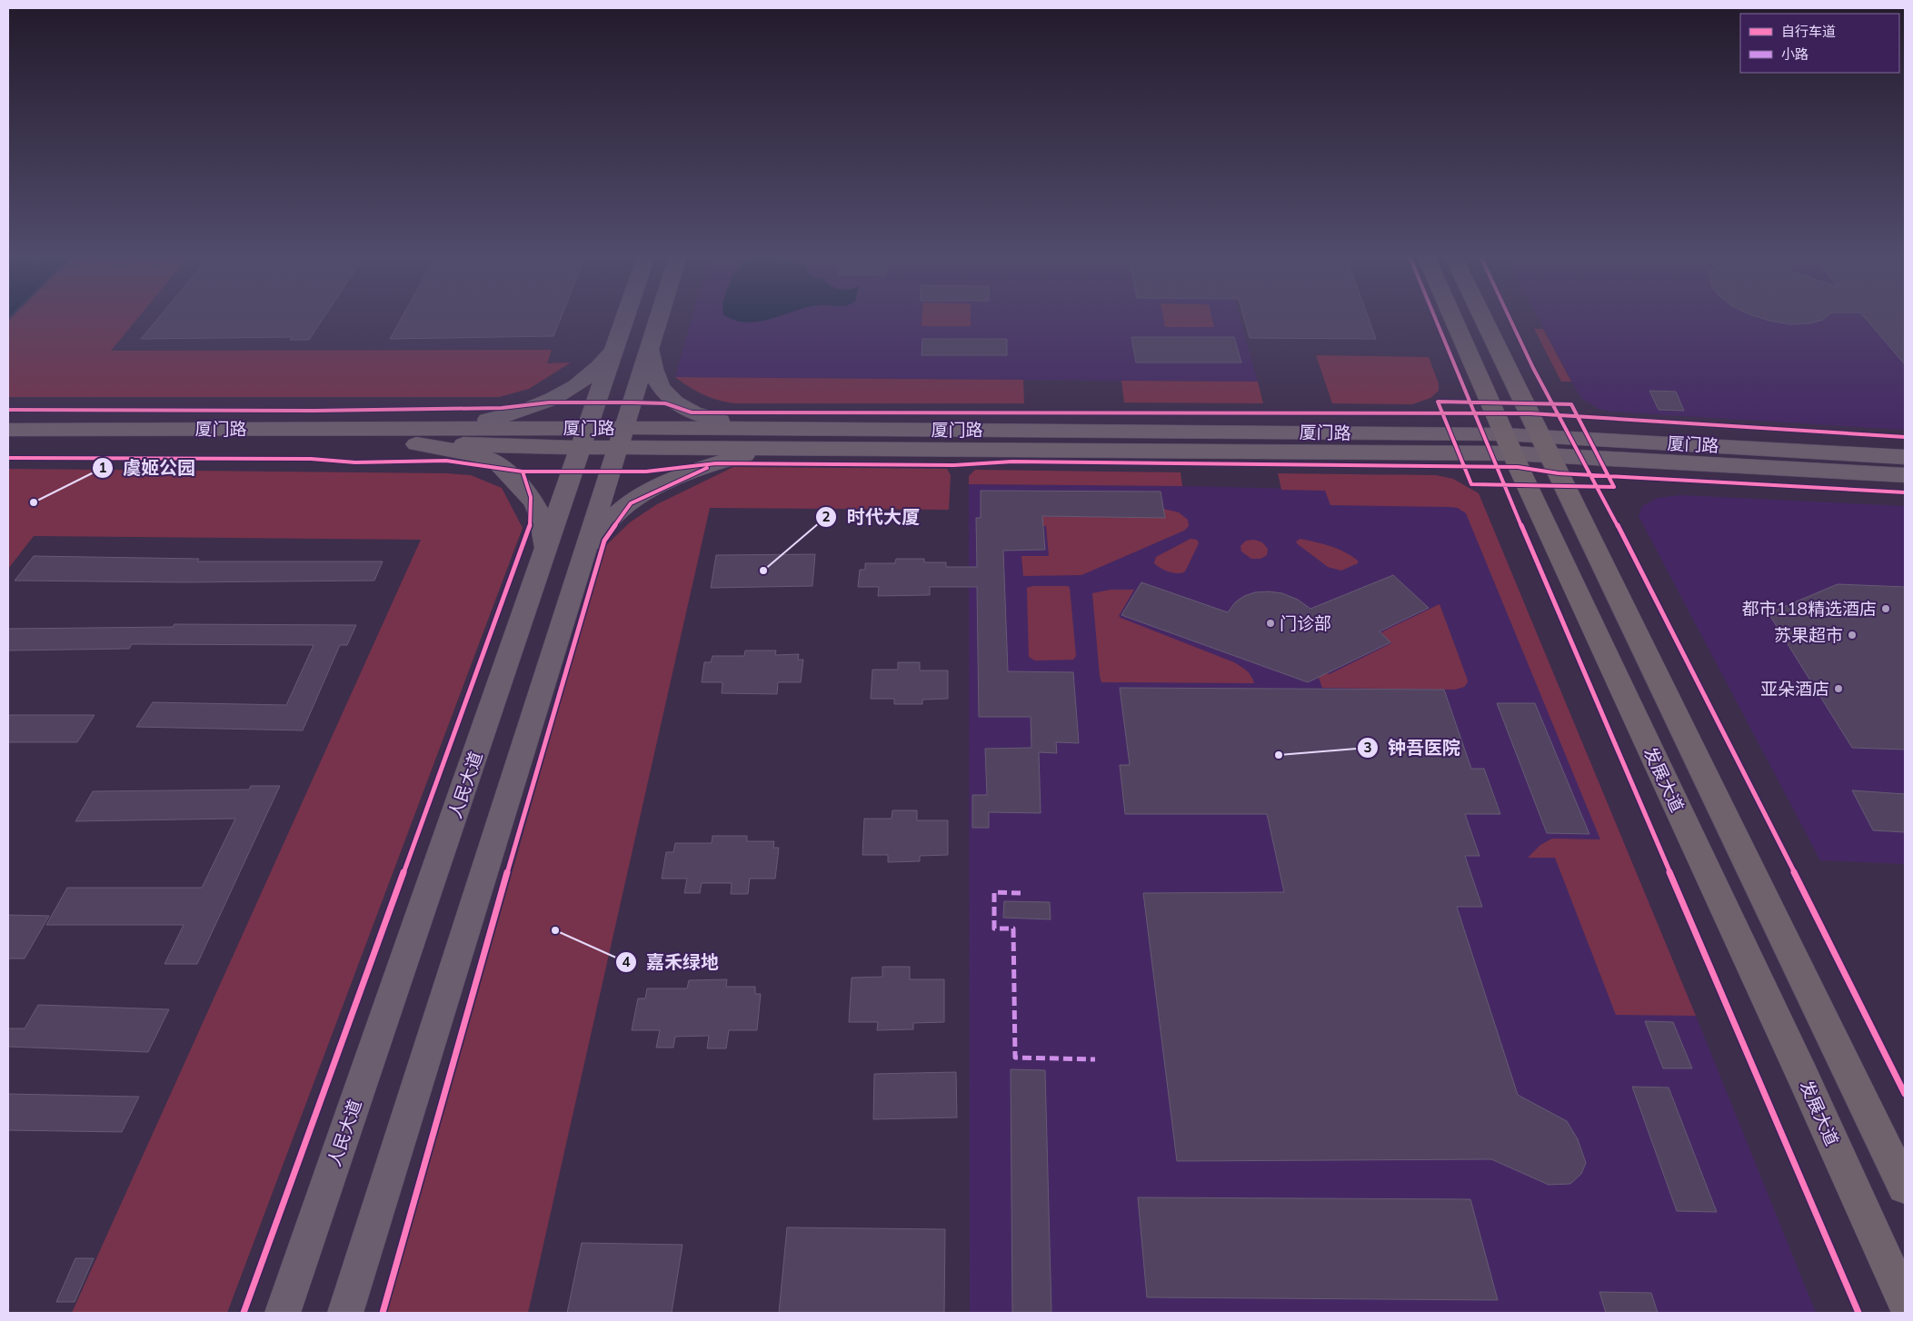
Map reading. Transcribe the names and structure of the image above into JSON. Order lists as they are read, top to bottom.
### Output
{
  "streets": {
    "main road": ["厦门路", "发展大道", "人民大道"]
  },
  "crossings": [
    ["厦门路", "发展大道"],
    ["厦门路", "人民大道"]
  ],
  "places": [
    "虞姬公园",
    "时代大厦",
    "都市118精选酒店",
    "门诊部",
    "苏果超市",
    "亚朵酒店",
    "钟吾医院",
    "嘉禾绿地"
  ],
  "legend": ["自行车道", "小路"]
}
